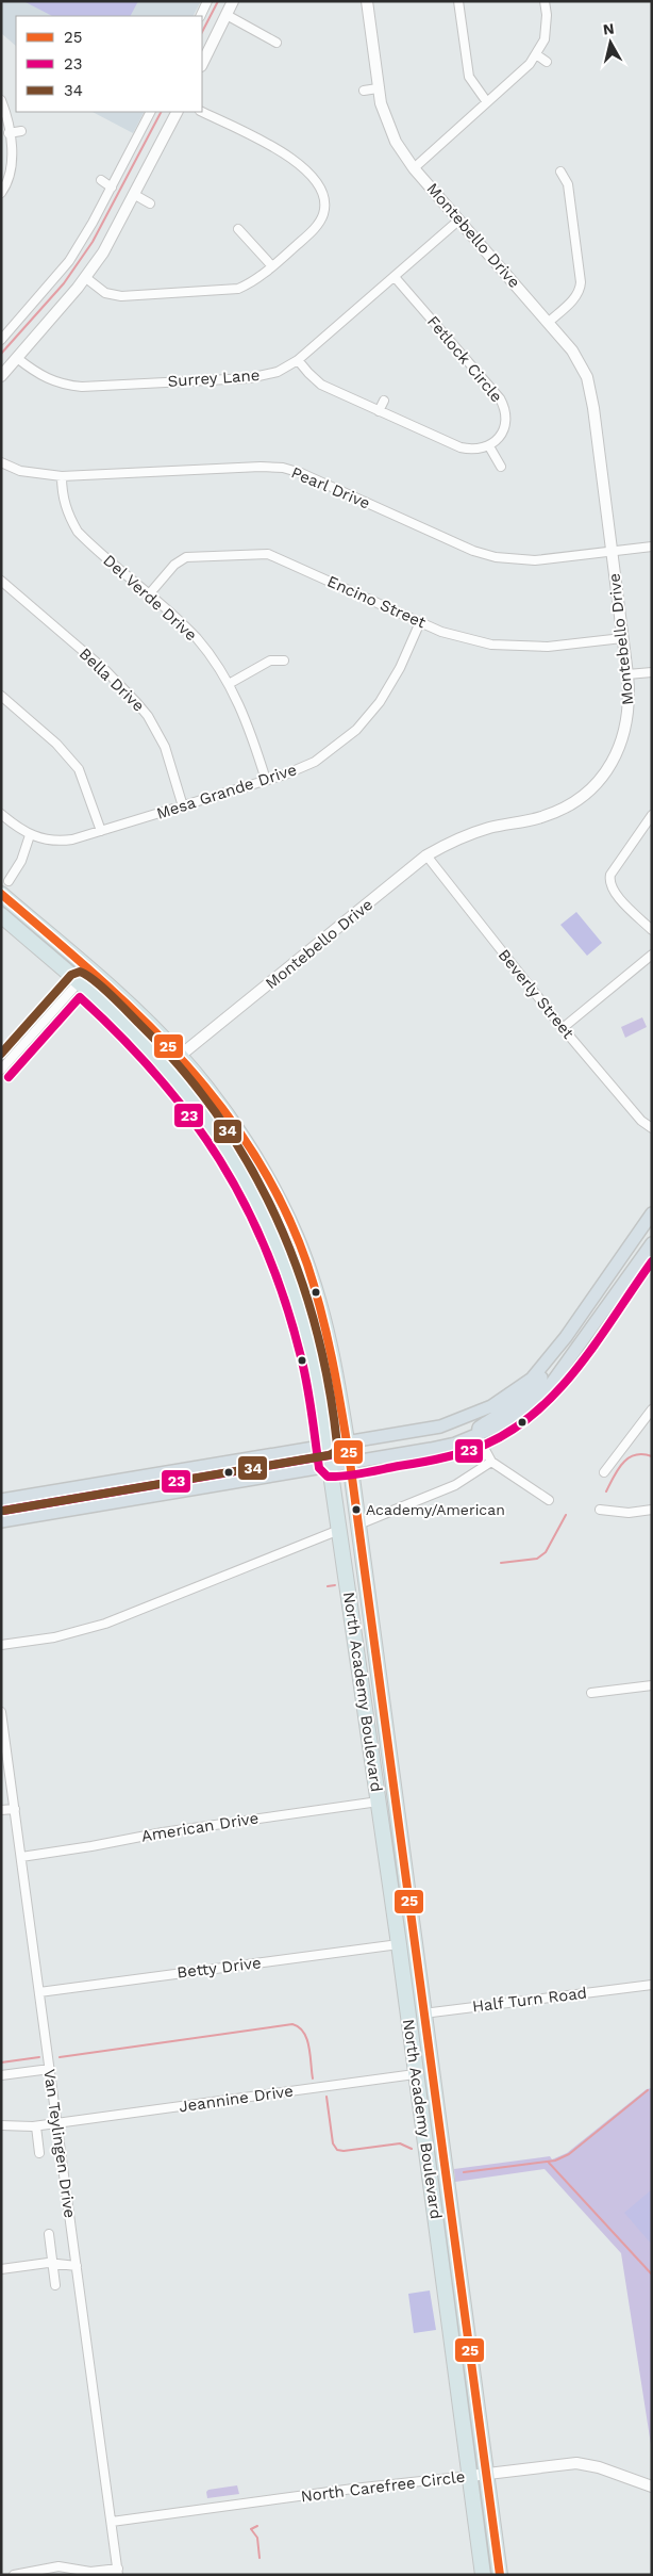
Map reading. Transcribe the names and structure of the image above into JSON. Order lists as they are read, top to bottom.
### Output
{
  "streets": {
    "highway": ["North Academy Boulevard"],
    "street": [
      "Montebello Drive",
      "Fetlock Circle",
      "Surrey Lane",
      "Pearl Drive",
      "Del Verde Drive",
      "Encino Street",
      "Bella Drive",
      "Mesa Grande Drive",
      "Beverly Street",
      "American Drive",
      "Betty Drive",
      "Half Turn Road",
      "Jeannine Drive",
      "Van Teylingen Drive",
      "North Carefree Circle"
    ]
  },
  "crossings": [
    ["Montebello Drive", "Surrey Lane"],
    ["Montebello Drive", "Pearl Drive"],
    ["Montebello Drive", "Encino Street"],
    ["Montebello Drive", "Beverly Street"],
    ["Montebello Drive", "North Academy Boulevard"],
    ["Fetlock Circle", "Surrey Lane"],
    ["Pearl Drive", "Del Verde Drive"],
    ["Del Verde Drive", "Encino Street"],
    ["Del Verde Drive", "Mesa Grande Drive"],
    ["Encino Street", "Mesa Grande Drive"],
    ["Bella Drive", "Mesa Grande Drive"],
    ["North Academy Boulevard", "American Drive"],
    ["North Academy Boulevard", "Betty Drive"],
    ["North Academy Boulevard", "Half Turn Road"],
    ["North Academy Boulevard", "Jeannine Drive"],
    ["North Academy Boulevard", "North Carefree Circle"],
    ["American Drive", "Van Teylingen Drive"],
    ["Betty Drive", "Van Teylingen Drive"],
    ["Jeannine Drive", "Van Teylingen Drive"],
    ["Van Teylingen Drive", "North Carefree Circle"]
  ],
  "places": ["Academy/American"],
  "lines": ["transit line 25", "transit line 34", "transit line 23"],
  "legend": ["25", "23", "34"],
  "north": "top"
}
